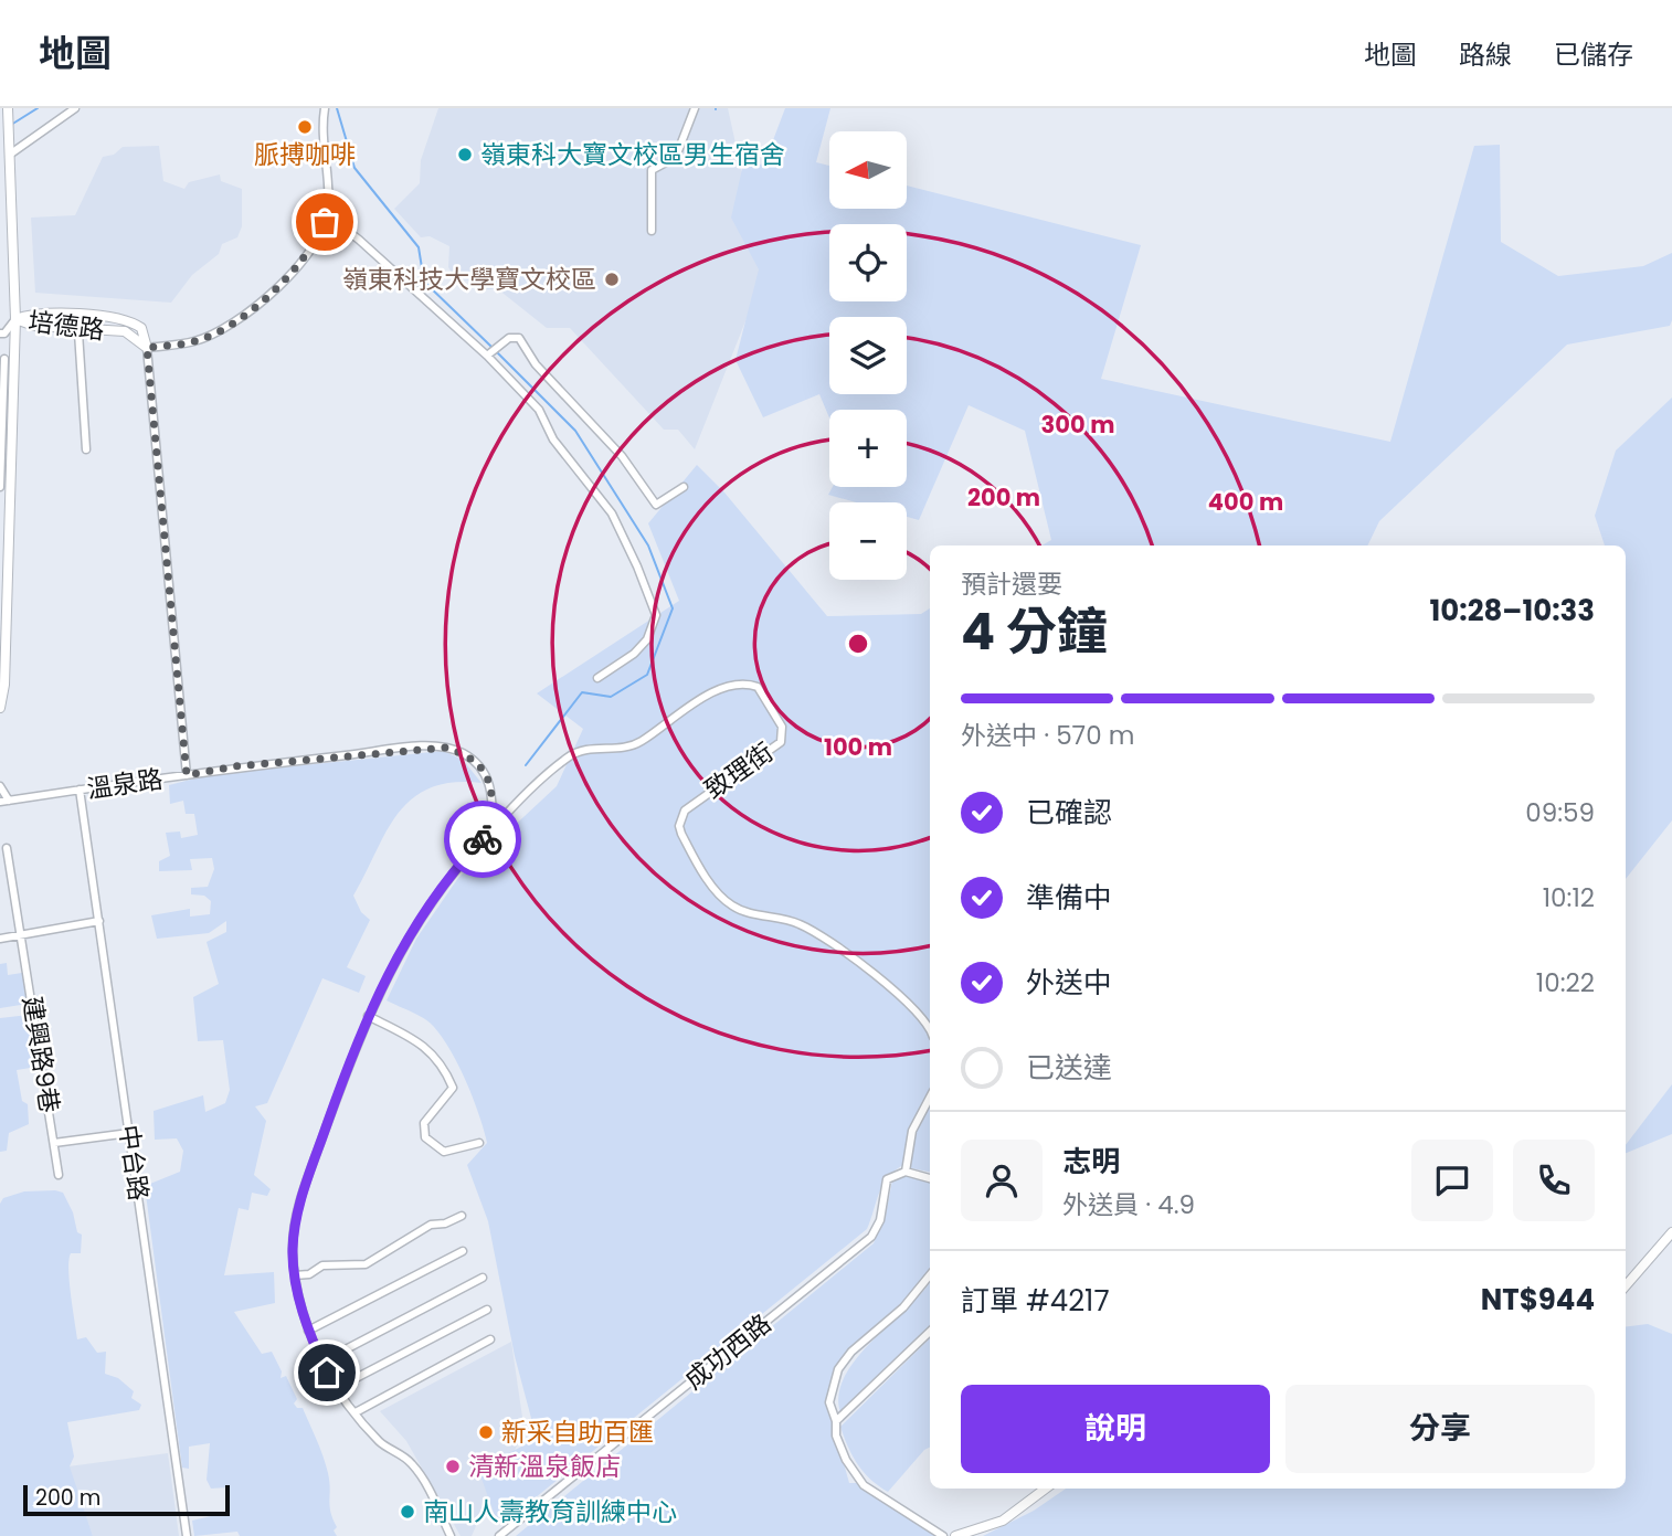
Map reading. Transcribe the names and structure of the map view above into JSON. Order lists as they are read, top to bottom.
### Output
{
  "streets": {
    "street": [
      "培德路",
      "致理街",
      "溫泉路",
      "建興路9巷",
      "中台路",
      "成功西路"
    ]
  },
  "crossings": [
    ["致理街", "溫泉路"],
    ["溫泉路", "中台路"]
  ],
  "places": [
    "脈搏咖啡",
    "嶺東科大寶文校區男生宿舍",
    "嶺東科技大學寶文校區",
    "新采自助百匯",
    "清新溫泉飯店",
    "南山人壽教育訓練中心"
  ],
  "scale_bar": "200 m",
  "north": "left",
  "page": {
    "header": "地圖",
    "nav": ["地圖", "路線", "已儲存"],
    "map_buttons": ["+", "−"],
    "heading": ["4 分鐘", "預計還要", "10:28–10:33"],
    "panel": [
      "志明",
      "外送員 · 4.9",
      "訂單 #4217",
      "NT$944"
    ],
    "bar": "外送中 · 570 m",
    "list": [
      ["已確認", "09:59"],
      ["準備中", "10:12"],
      ["外送中", "10:22"],
      "已送達"
    ],
    "buttons": ["說明", "分享"],
    "scale": "200 m"
  },
  "rings": [
    "300 m",
    "200 m",
    "400 m",
    "100 m"
  ]
}
